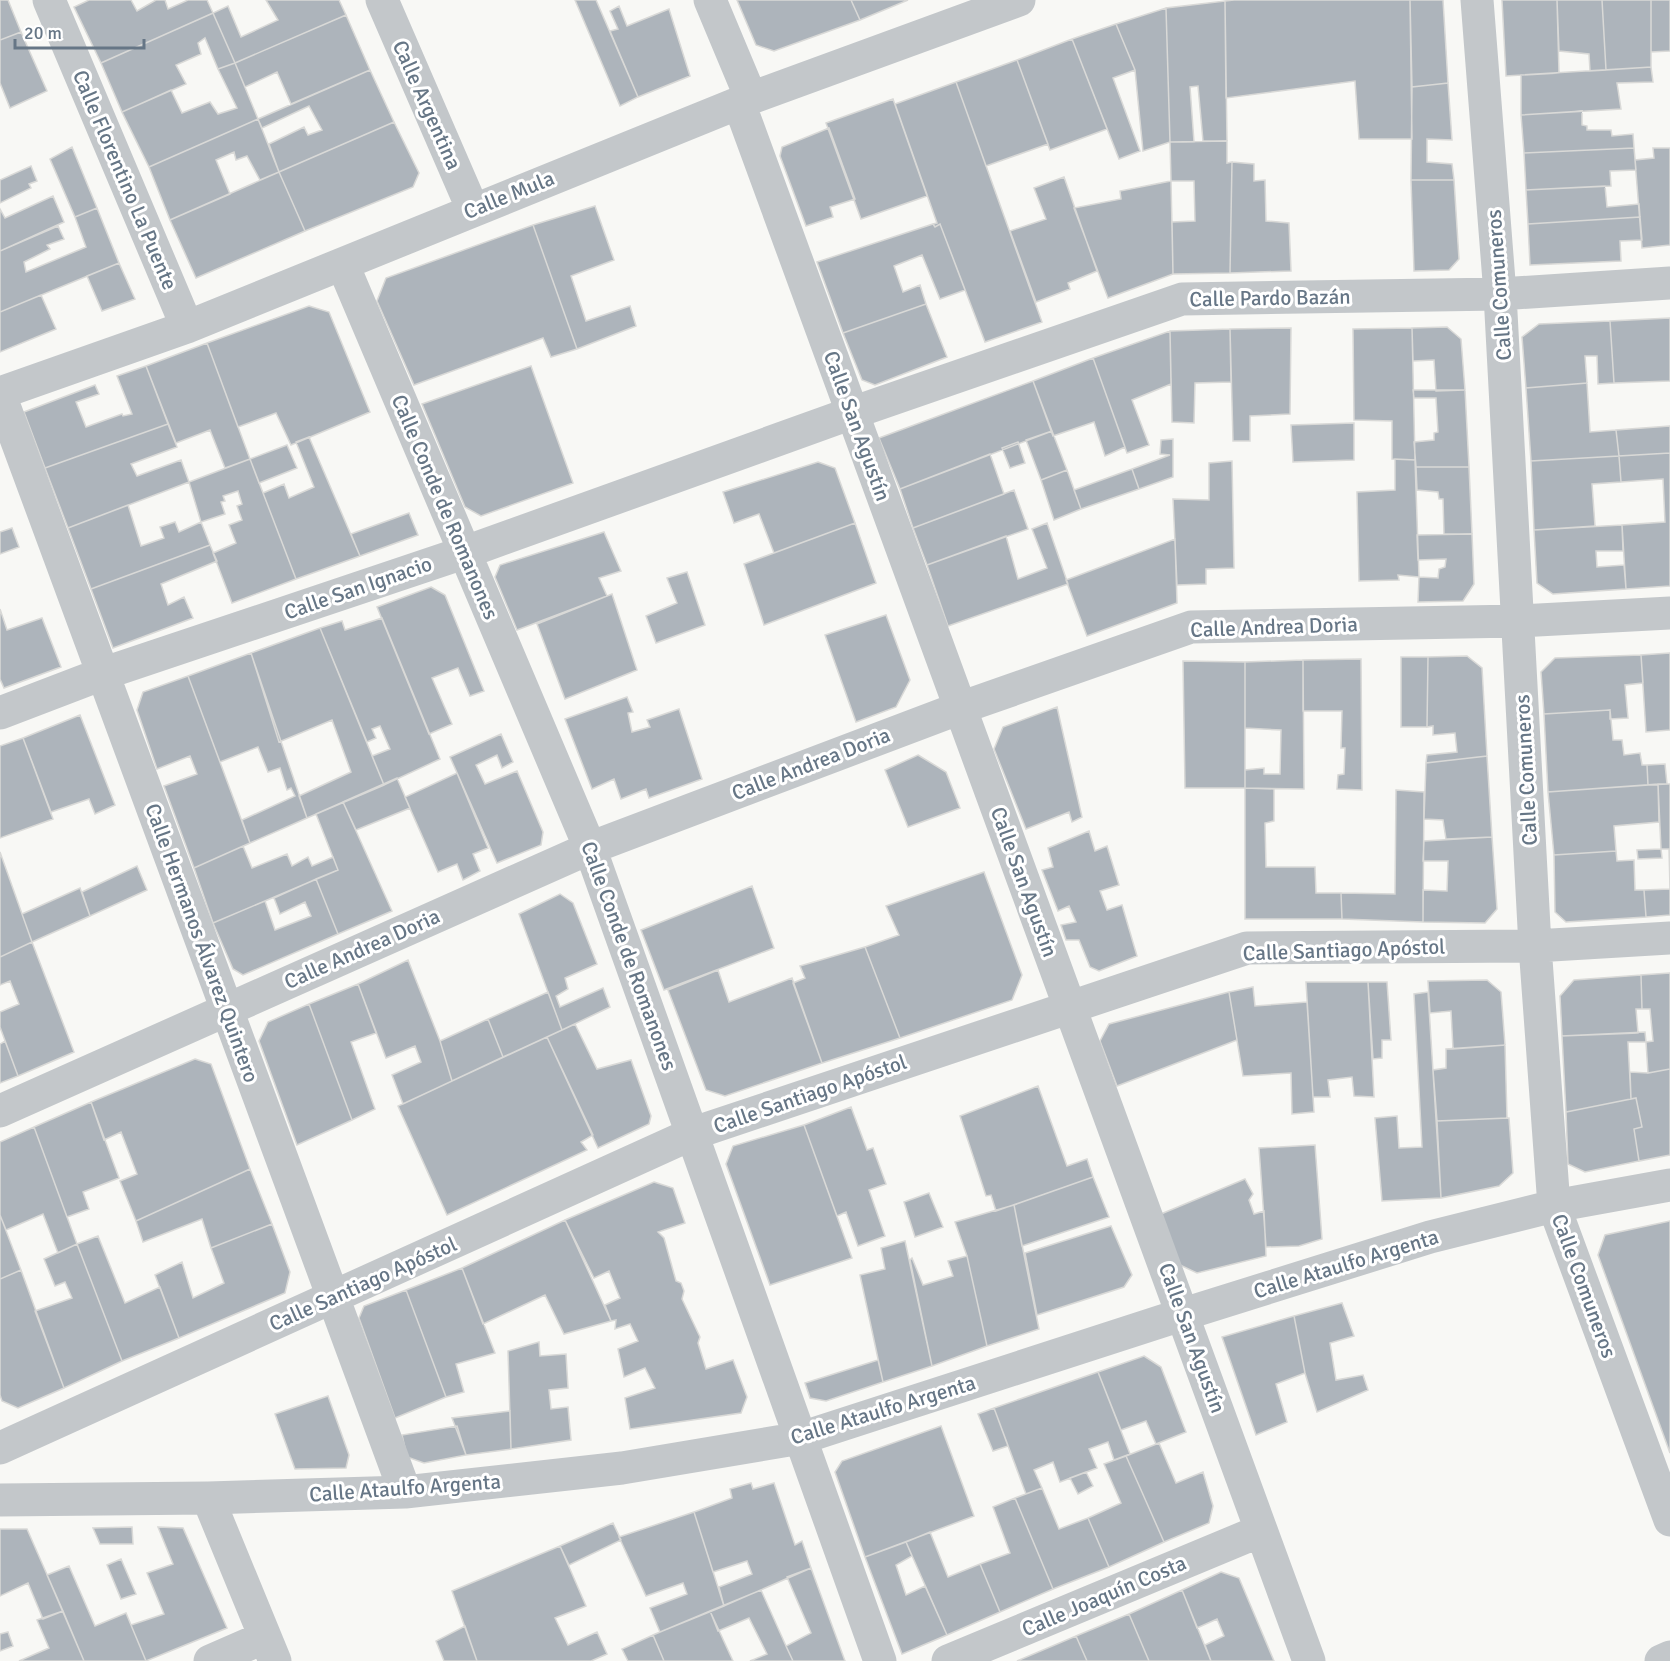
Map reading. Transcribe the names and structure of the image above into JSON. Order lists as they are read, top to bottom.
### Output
{
  "streets": {
    "street": [
      "Calle Argentina",
      "Calle Florentino La Puente",
      "Calle Mula",
      "Calle Comuneros",
      "Calle Pardo Bazán",
      "Calle San Agustín",
      "Calle Conde de Romanones",
      "Calle San Ignacio",
      "Calle Andrea Doria",
      "Calle Hermanos Álvarez Quintero",
      "Calle Santiago Apóstol",
      "Calle Ataulfo Argenta",
      "Calle Joaquín Costa"
    ]
  },
  "crossings": [
    ["Calle Argentina", "Calle Mula"],
    ["Calle Florentino La Puente", "Calle Mula"],
    ["Calle Mula", "Calle San Agustín"],
    ["Calle Mula", "Calle Conde de Romanones"],
    ["Calle Mula", "Calle Hermanos Álvarez Quintero"],
    ["Calle Comuneros", "Calle Pardo Bazán"],
    ["Calle Comuneros", "Calle Andrea Doria"],
    ["Calle Comuneros", "Calle Santiago Apóstol"],
    ["Calle Comuneros", "Calle Ataulfo Argenta"],
    ["Calle Pardo Bazán", "Calle San Agustín"],
    ["Calle Pardo Bazán", "Calle San Ignacio"],
    ["Calle San Agustín", "Calle San Ignacio"],
    ["Calle San Agustín", "Calle Andrea Doria"],
    ["Calle San Agustín", "Calle Santiago Apóstol"],
    ["Calle San Agustín", "Calle Ataulfo Argenta"],
    ["Calle San Agustín", "Calle Joaquín Costa"],
    ["Calle Conde de Romanones", "Calle San Ignacio"],
    ["Calle Conde de Romanones", "Calle Andrea Doria"],
    ["Calle Conde de Romanones", "Calle Santiago Apóstol"],
    ["Calle Conde de Romanones", "Calle Ataulfo Argenta"],
    ["Calle San Ignacio", "Calle Hermanos Álvarez Quintero"],
    ["Calle Andrea Doria", "Calle Hermanos Álvarez Quintero"],
    ["Calle Hermanos Álvarez Quintero", "Calle Santiago Apóstol"],
    ["Calle Hermanos Álvarez Quintero", "Calle Ataulfo Argenta"]
  ],
  "scale_bar": "20 m"
}
